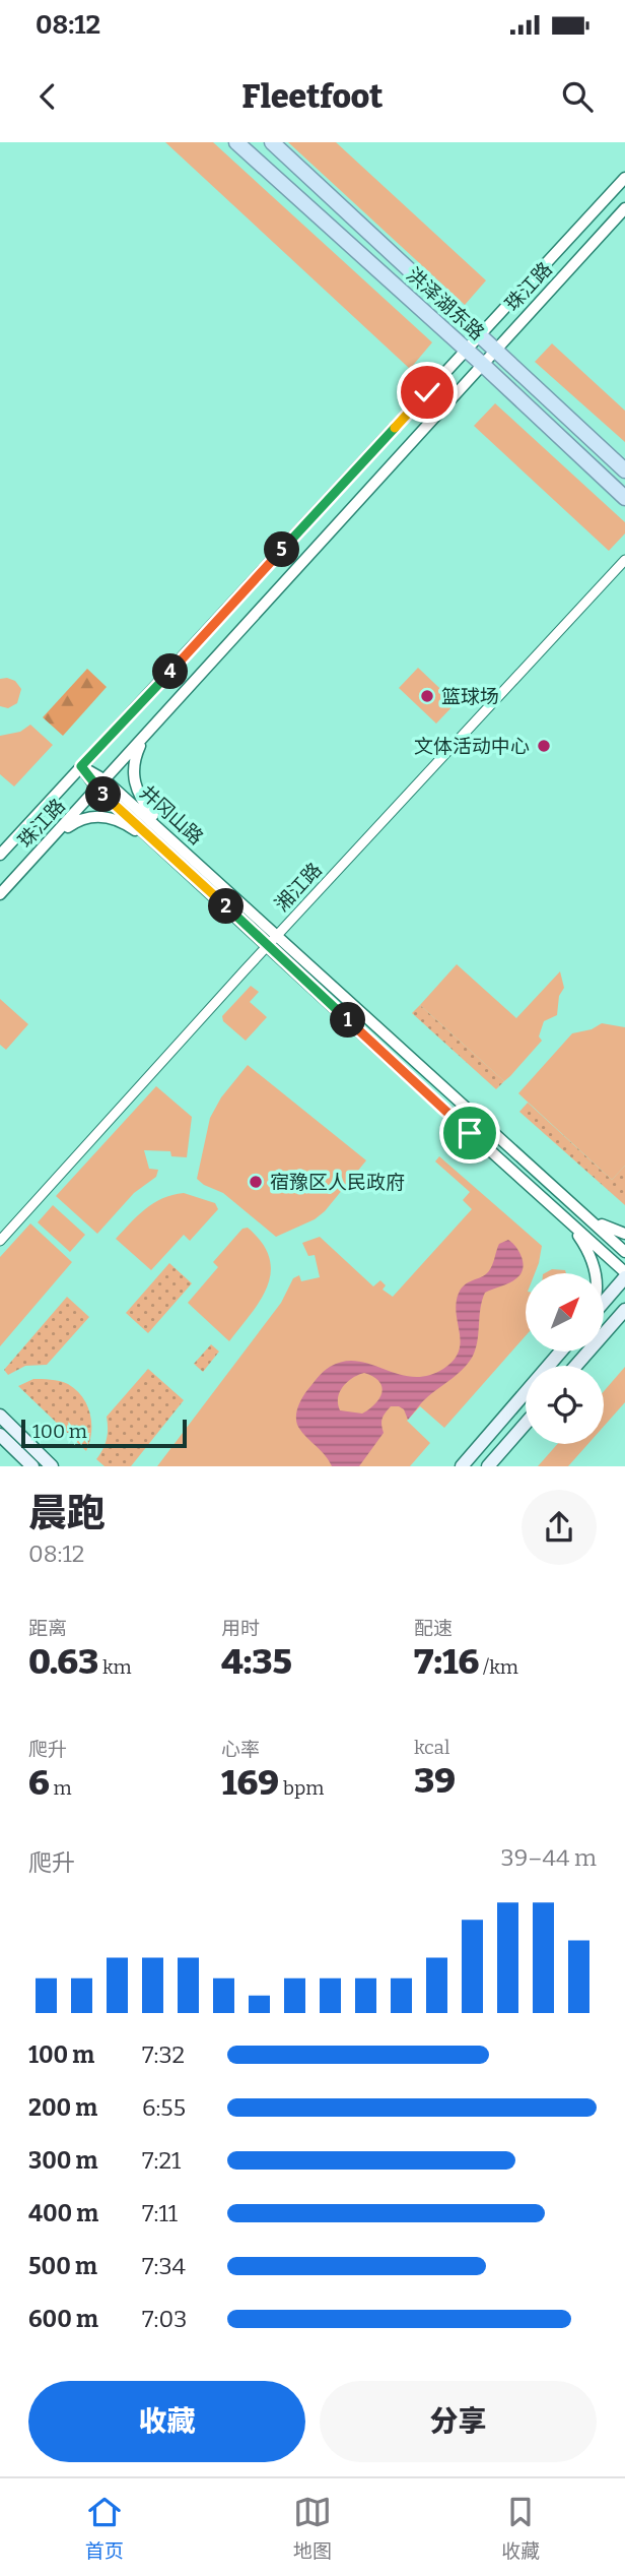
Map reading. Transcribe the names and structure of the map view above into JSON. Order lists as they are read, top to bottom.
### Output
{
  "streets": {
    "main road": ["洪泽湖东路"],
    "street": ["珠江路", "井冈山路", "湘江路"]
  },
  "crossings": [
    ["珠江路", "洪泽湖东路"],
    ["珠江路", "井冈山路"],
    ["井冈山路", "湘江路"]
  ],
  "places": ["篮球场", "文体活动中心", "宿豫区人民政府"],
  "scale_bar": "100 m",
  "north": "top right",
  "page": {
    "status": "08:12",
    "header": "Fleetfoot",
    "pins": [
      "5",
      "4",
      "3",
      "2",
      "1"
    ],
    "scale": "100 m",
    "heading": ["晨跑", "08:12"],
    "stats": [
      ["距离", "0.63 km"],
      ["用时", "4:35"],
      ["配速", "7:16 /km"],
      ["爬升", "6 m"],
      ["心率", "169 bpm"],
      ["kcal", "39"]
    ],
    "chart": ["爬升", "39–44 m"],
    "list": [
      {
        "name": "100 m",
        "note": "7:32"
      },
      {
        "name": "200 m",
        "note": "6:55"
      },
      {
        "name": "300 m",
        "note": "7:21"
      },
      {
        "name": "400 m",
        "note": "7:11"
      },
      {
        "name": "500 m",
        "note": "7:34"
      },
      {
        "name": "600 m",
        "note": "7:03"
      }
    ],
    "buttons": ["收藏", "分享"],
    "tabs": ["首页", "地图", "收藏"]
  }
}
